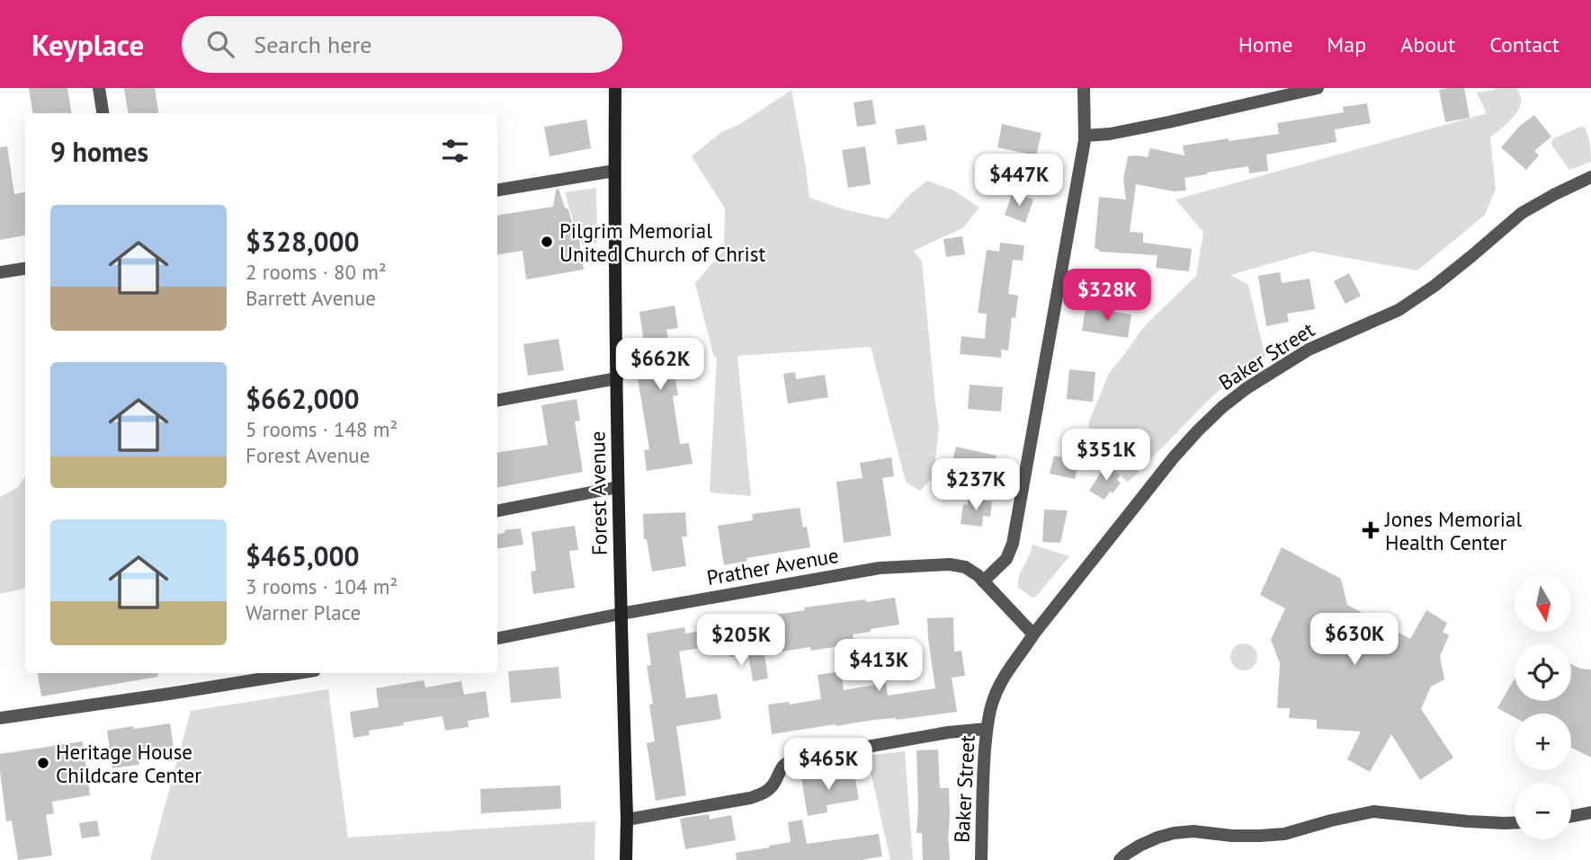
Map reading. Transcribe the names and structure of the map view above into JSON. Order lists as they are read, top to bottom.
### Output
{
  "streets": {
    "main road": ["Forest Avenue"],
    "street": ["Baker Street", "Prather Avenue"]
  },
  "crossings": [
    ["Baker Street", "Prather Avenue"],
    ["Forest Avenue", "Prather Avenue"]
  ],
  "places": {
    "other": ["Pilgrim Memorial United Church of Christ", "Heritage House Childcare Center"],
    "health": ["Jones Memorial Health Center"]
  },
  "north": "bottom",
  "page": {
    "header": "Keyplace",
    "search": "Search here",
    "nav": [
      "Home",
      "Map",
      "About",
      "Contact"
    ],
    "heading": "9 homes",
    "price": [
      "$447K",
      "$328K",
      "$662K",
      "$351K",
      "$237K",
      "$630K",
      "$205K",
      "$413K",
      "$465K"
    ],
    "list": [
      {
        "name": "$328,000",
        "note": "2 rooms · 80 m² · Barrett Avenue"
      },
      {
        "name": "$662,000",
        "note": "5 rooms · 148 m² · Forest Avenue"
      },
      {
        "name": "$465,000",
        "note": "3 rooms · 104 m² · Warner Place"
      }
    ],
    "map_buttons": ["+", "−"]
  }
}
